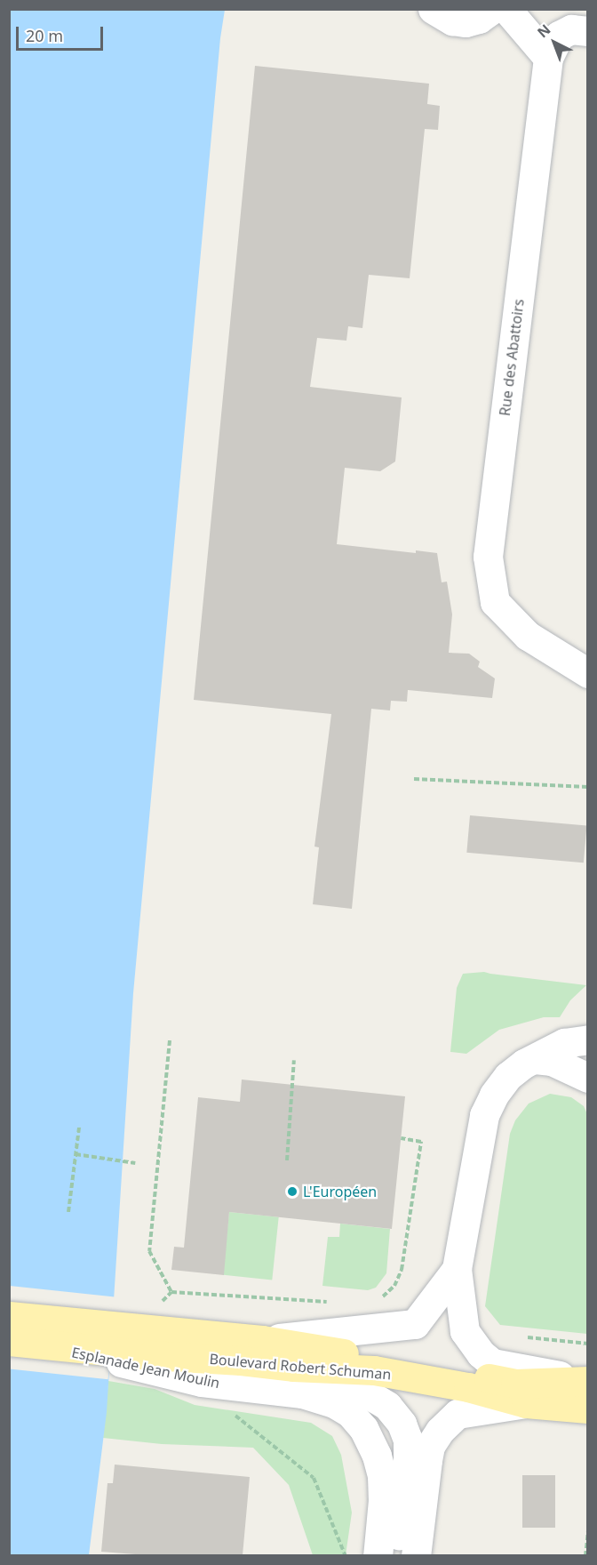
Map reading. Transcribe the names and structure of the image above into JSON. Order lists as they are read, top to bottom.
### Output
{
  "streets": {
    "main road": ["Boulevard Robert Schuman"],
    "street": ["Rue des Abattoirs", "Esplanade Jean Moulin"]
  },
  "crossings": [
    ["Boulevard Robert Schuman", "Esplanade Jean Moulin"]
  ],
  "places": ["L'Européen"],
  "scale_bar": "20 m",
  "north": "top left"
}
